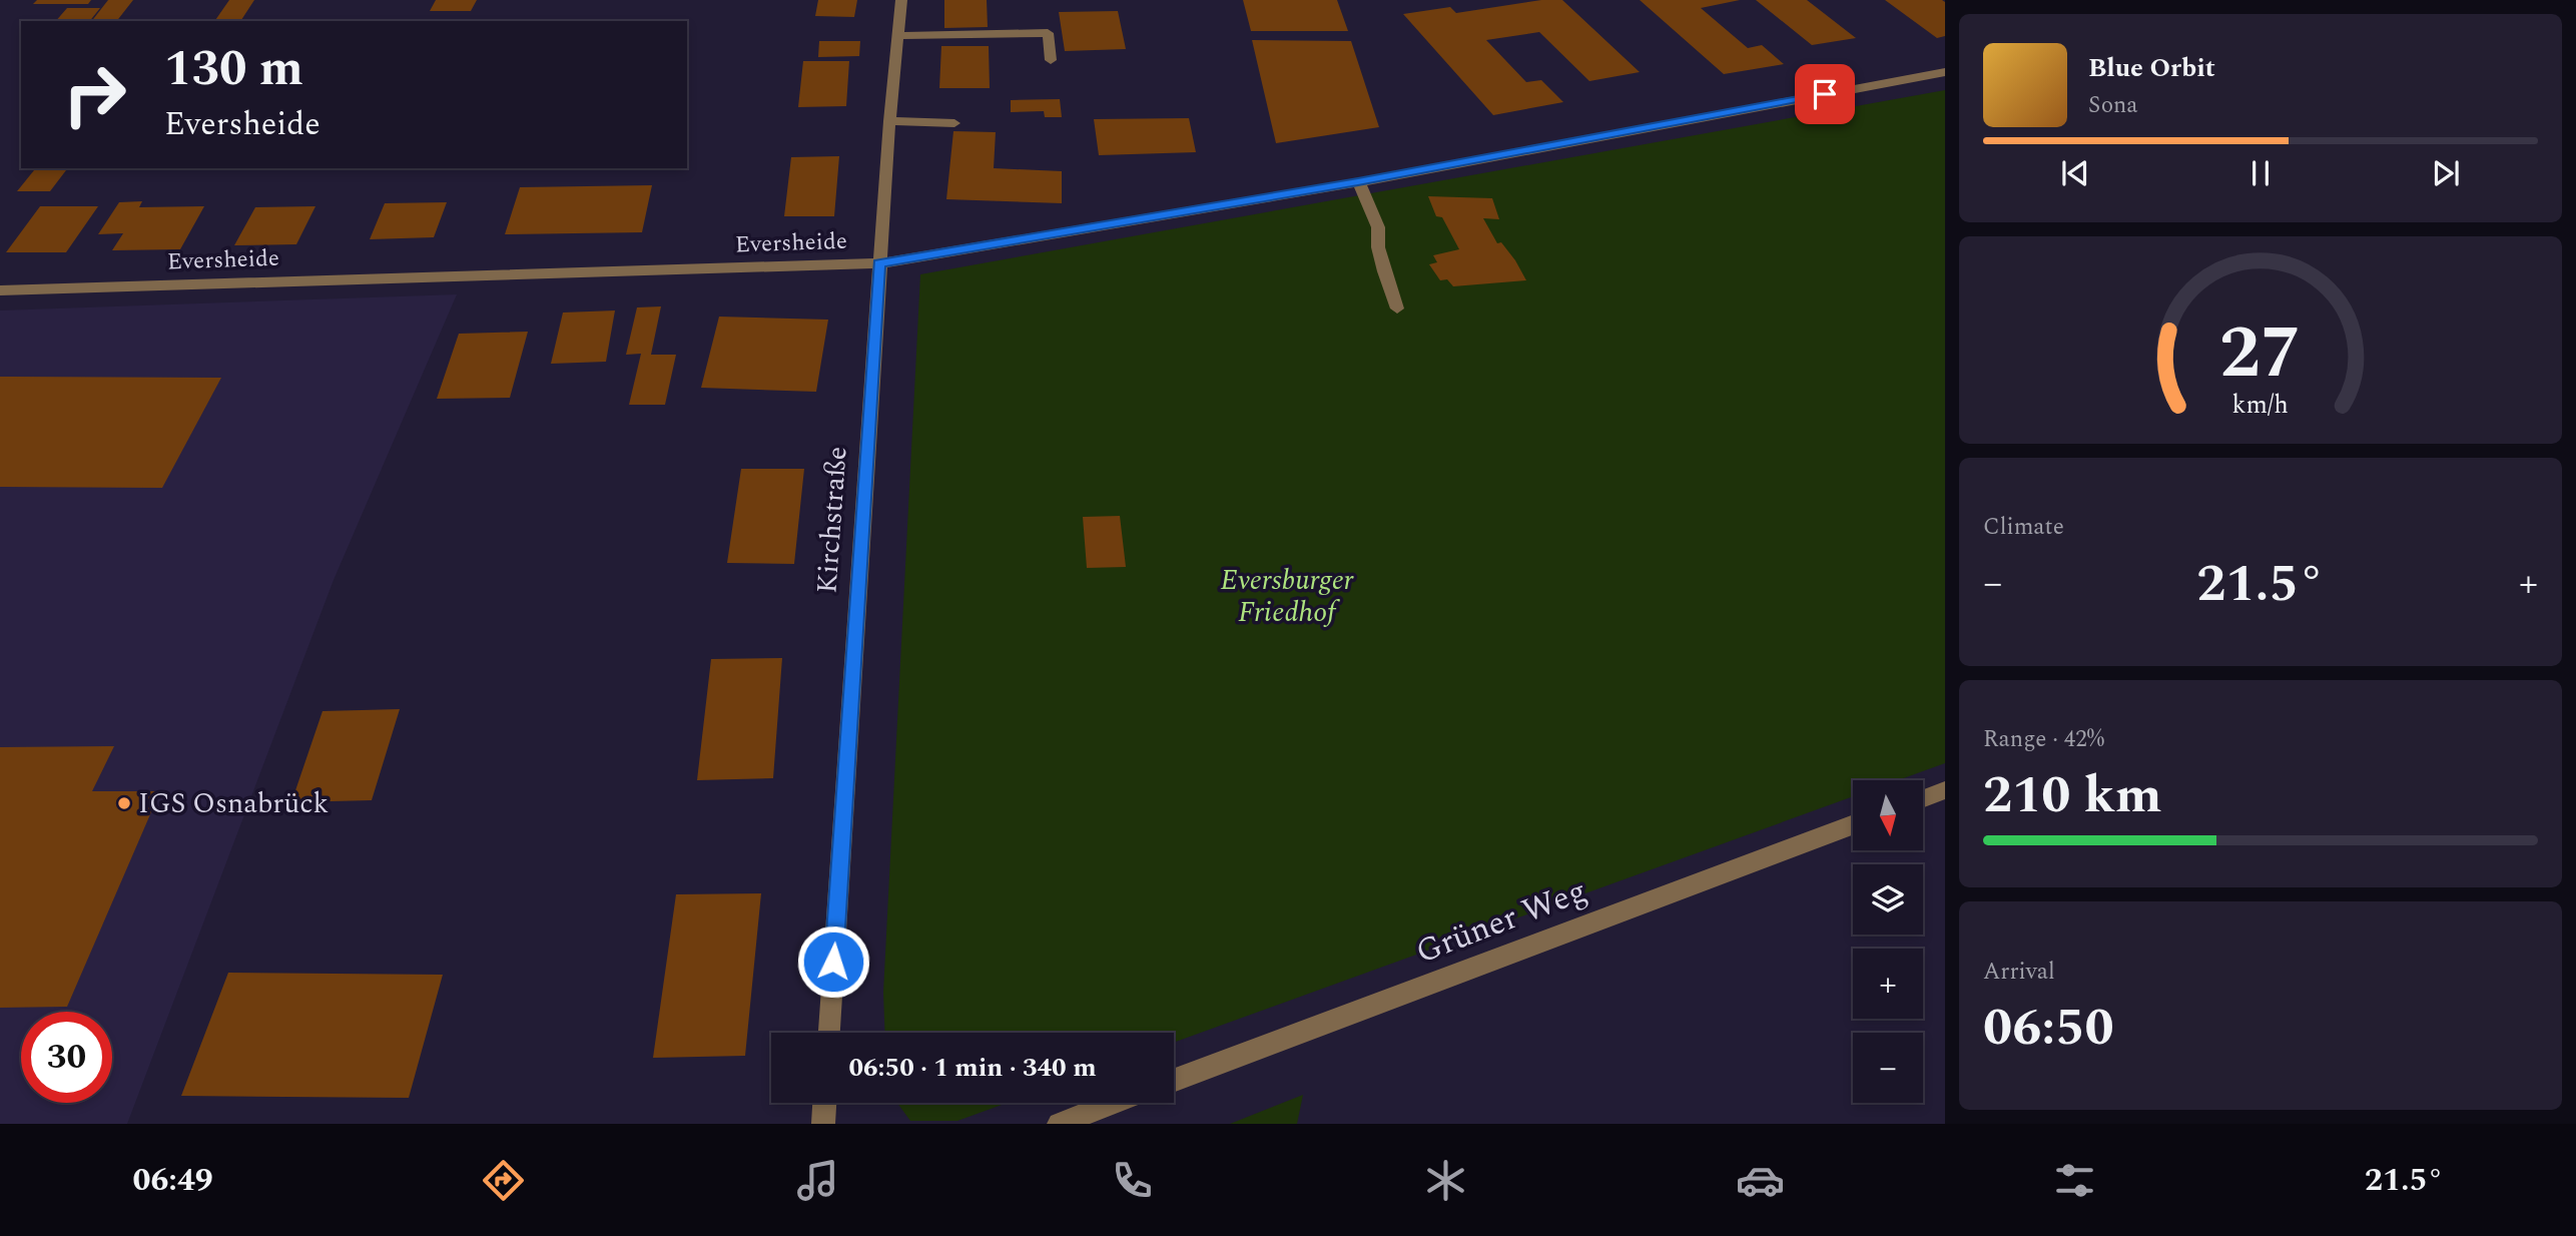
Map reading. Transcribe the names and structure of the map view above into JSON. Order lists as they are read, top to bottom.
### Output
{
  "streets": {
    "street": ["Eversheide", "Kirchstraße", "Grüner Weg"]
  },
  "crossings": [
    ["Eversheide", "Kirchstraße"]
  ],
  "parks": ["Eversburger Friedhof"],
  "places": ["IGS Osnabrück"],
  "north": "bottom",
  "page": {
    "turn": ["130 m", "Eversheide"],
    "song": ["Blue Orbit", "Sona"],
    "tile": [
      "Climate",
      ["Range · 42%", "210 km"],
      ["Arrival", "06:50"]
    ],
    "heat": ["−", "21.5°", "+"],
    "map_buttons": ["+", "−"],
    "limit": "30",
    "trip": "06:50 · 1 min · 340 m",
    "tabs": ["06:49", "21.5°"],
    "gauge": ["27", "km/h"]
  }
}
